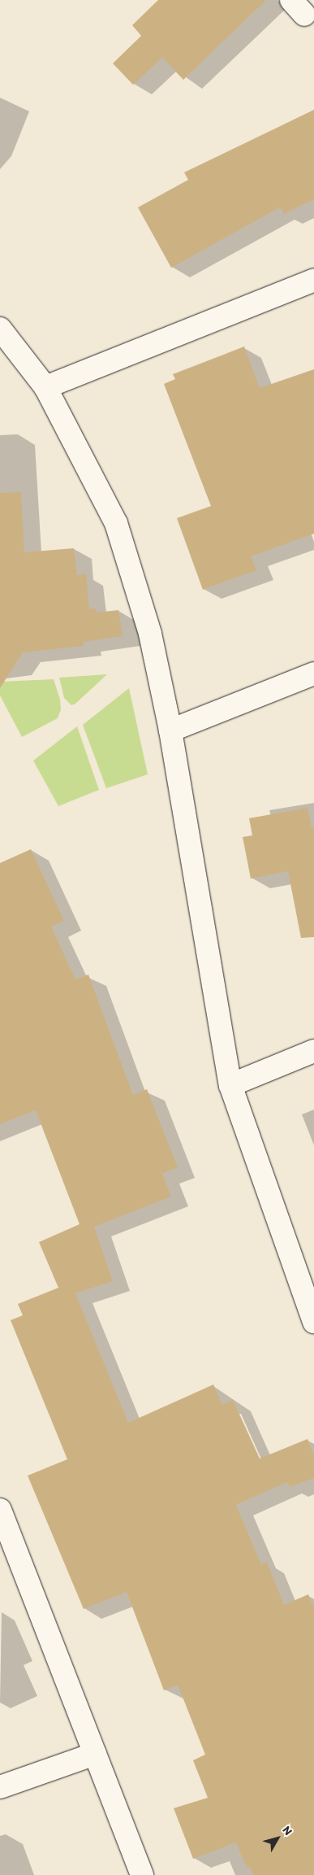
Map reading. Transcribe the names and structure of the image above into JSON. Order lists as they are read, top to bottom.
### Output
{
  "north": "top right"
}
